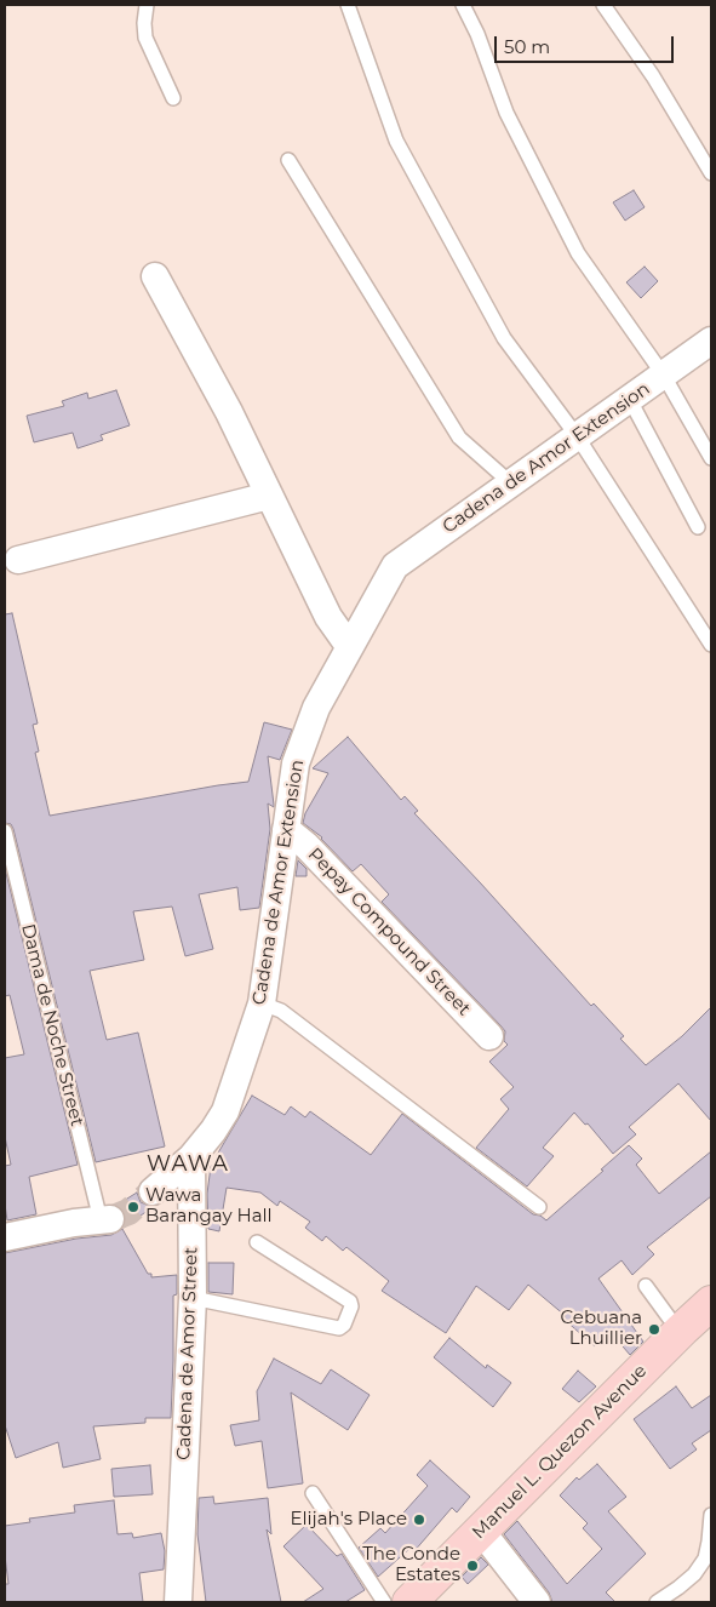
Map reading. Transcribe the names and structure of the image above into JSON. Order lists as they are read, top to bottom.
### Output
{
  "streets": {
    "main road": ["Manuel L. Quezon Avenue"],
    "street": ["Cadena de Amor Extension", "Pepay Compound Street", "Cadena de Amor Street"],
    "lane": ["Dama de Noche Street"]
  },
  "crossings": [
    ["Cadena de Amor Extension", "Pepay Compound Street"],
    ["Cadena de Amor Extension", "Cadena de Amor Street"]
  ],
  "districts": ["WAWA"],
  "places": [
    "Wawa Barangay Hall",
    "Cebuana Lhuillier",
    "Elijah's Place",
    "The Conde Estates"
  ],
  "scale_bar": "50 m"
}
